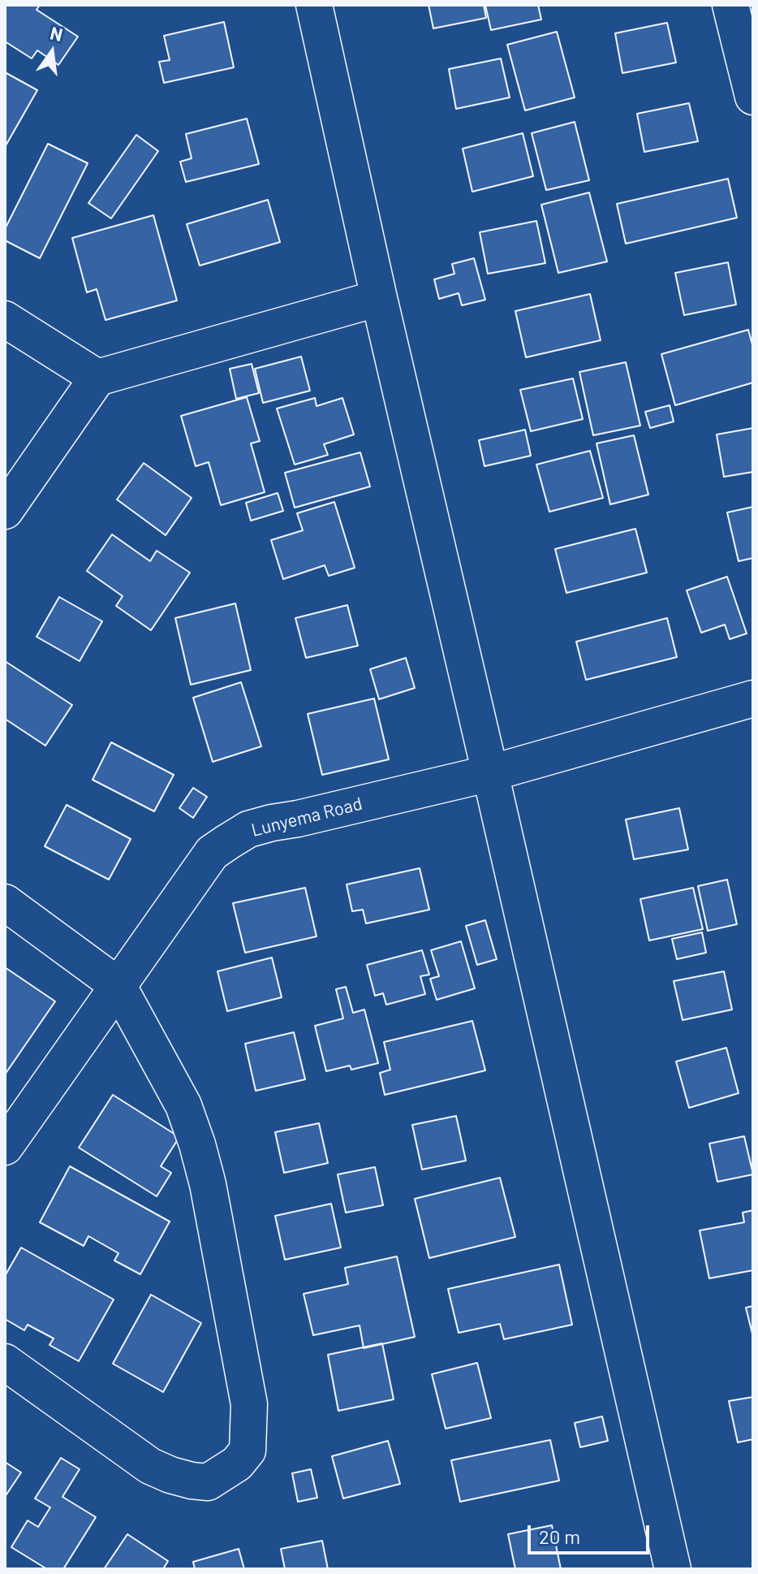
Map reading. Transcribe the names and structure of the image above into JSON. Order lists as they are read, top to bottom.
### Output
{
  "streets": {
    "street": ["Lunyema Road"]
  },
  "scale_bar": "20 m",
  "north": "top"
}
